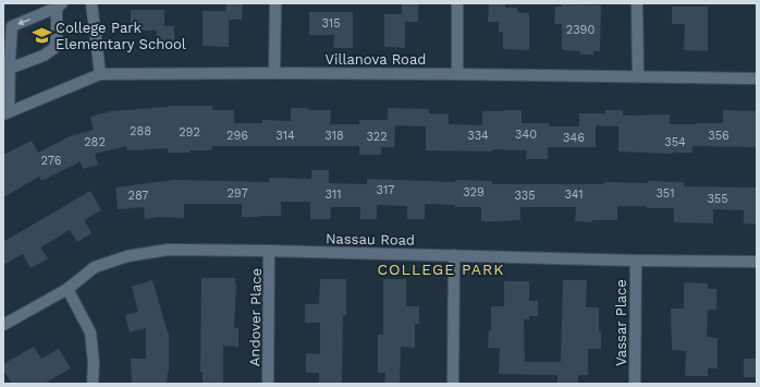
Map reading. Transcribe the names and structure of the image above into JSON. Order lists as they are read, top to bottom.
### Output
{
  "streets": {
    "street": [
      "Villanova Road",
      "Nassau Road",
      "Andover Place",
      "Vassar Place"
    ]
  },
  "crossings": [
    ["Nassau Road", "Andover Place"],
    ["Nassau Road", "Vassar Place"]
  ],
  "districts": ["COLLEGE PARK"],
  "places": {
    "school or university": ["College Park Elementary School"]
  },
  "house_numbers": [
    "315",
    "2390",
    "288",
    "292",
    "340",
    "296",
    "314",
    "318",
    "334",
    "356",
    "322",
    "346",
    "282",
    "354",
    "276",
    "317",
    "329",
    "297",
    "351",
    "311",
    "341",
    "287",
    "335",
    "355"
  ]
}
